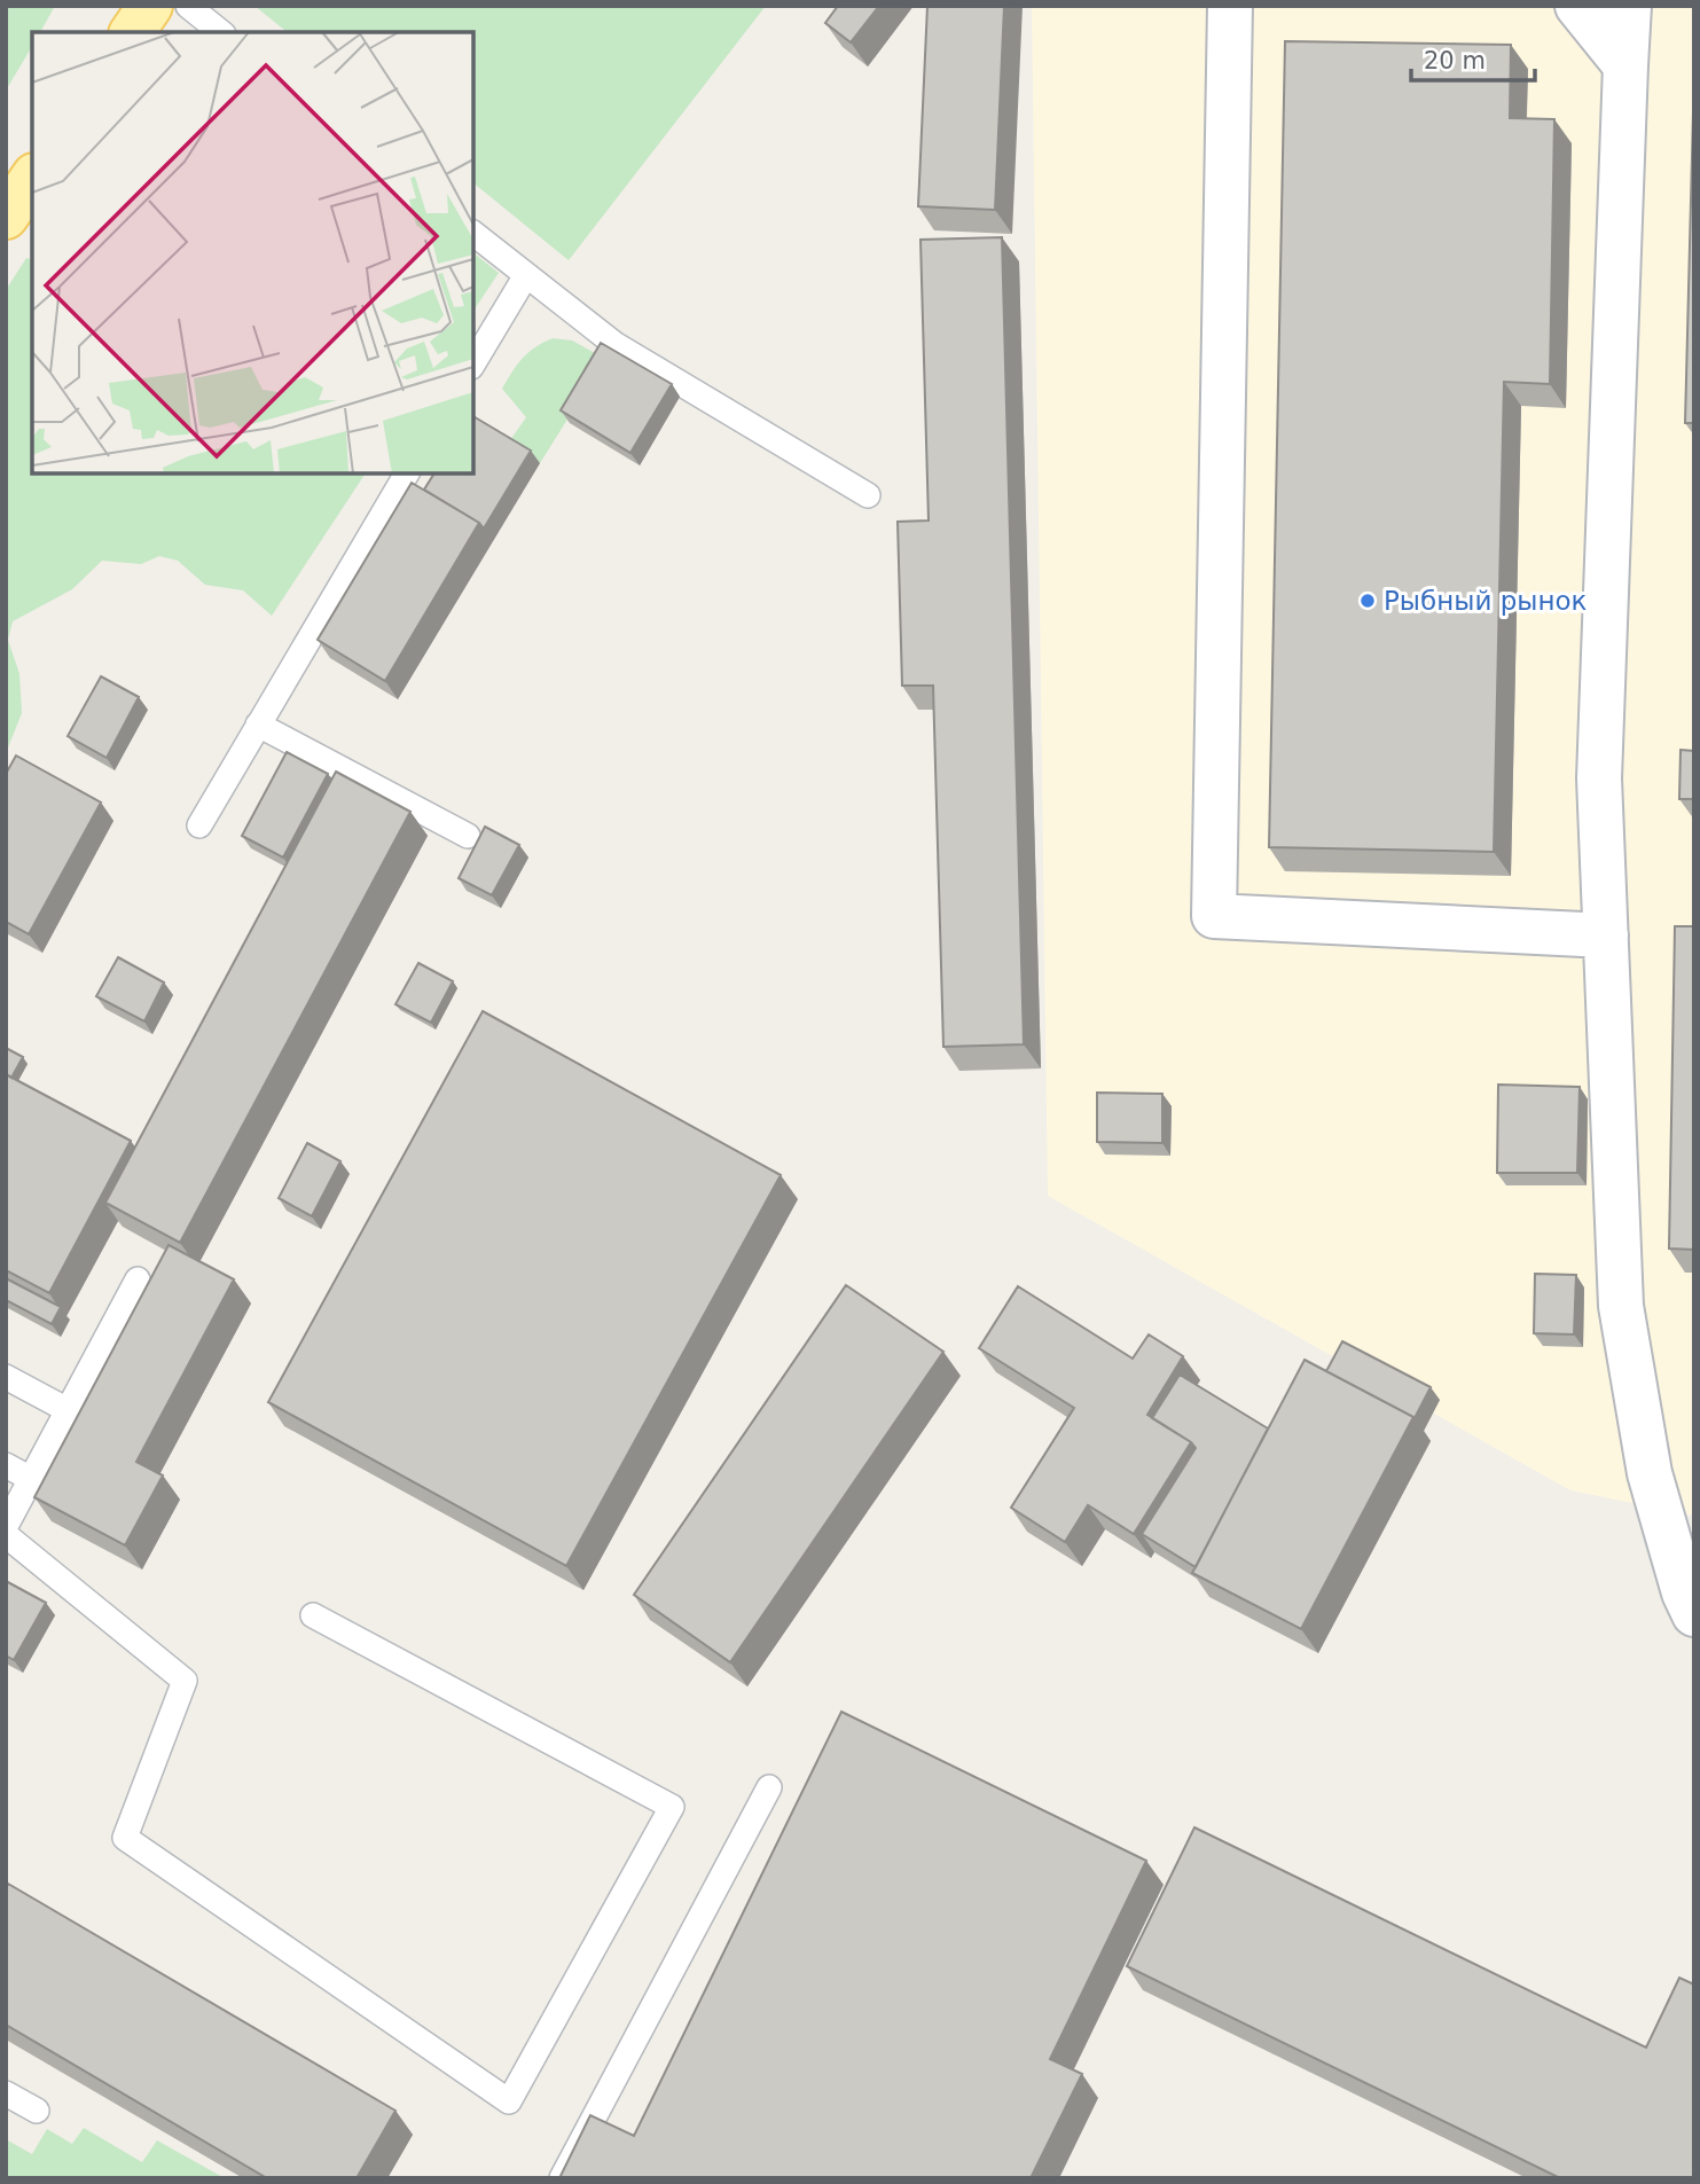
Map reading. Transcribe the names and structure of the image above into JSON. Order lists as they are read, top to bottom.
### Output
{
  "places": ["Рыбный рынок"],
  "scale_bar": "20 m"
}
